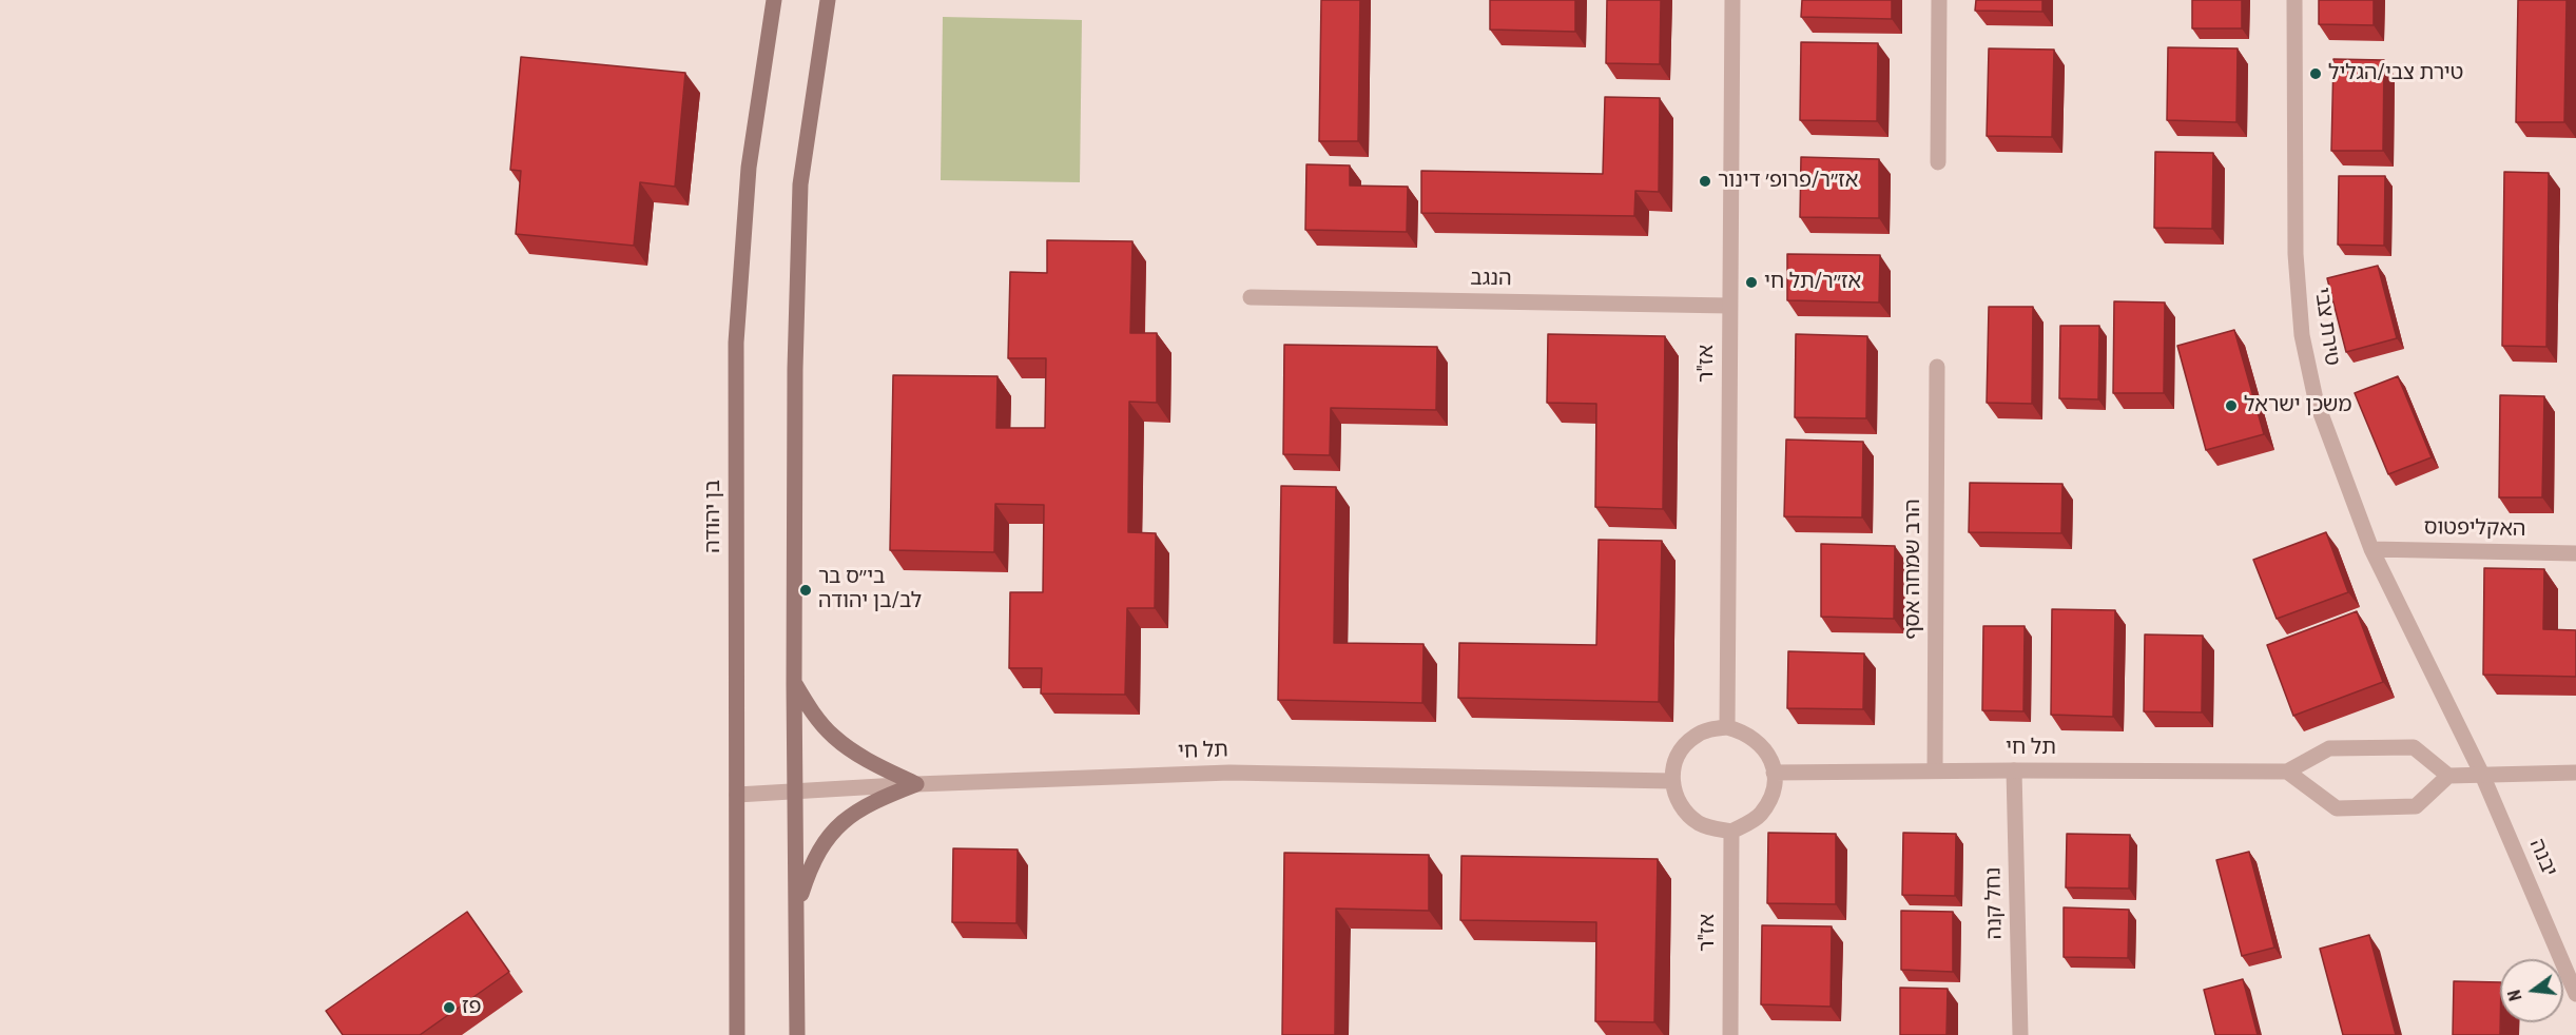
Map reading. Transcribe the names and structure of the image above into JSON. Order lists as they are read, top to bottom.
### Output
{
  "streets": {
    "main road": ["בן יהודה"],
    "street": [
      "הנגב",
      "טירת צבי",
      "אז\"ר",
      "האקליפטוס",
      "הרב שמחה אסף",
      "תל חי",
      "יבנה",
      "נחל קנה"
    ]
  },
  "crossings": [
    ["הנגב", "אז\"ר"],
    ["טירת צבי", "האקליפטוס"],
    ["טירת צבי", "יבנה"],
    ["אז\"ר", "תל חי"],
    ["בן יהודה", "תל חי"],
    ["הרב שמחה אסף", "תל חי"],
    ["תל חי", "נחל קנה"]
  ],
  "places": [
    "טירת צבי/הגליל",
    "אז״ר/פרופ׳ דינור",
    "אז״ר/תל חי",
    "משכן ישראל",
    "בי״ס בר לב/בן יהודה",
    "פז"
  ],
  "north": "left"
}
